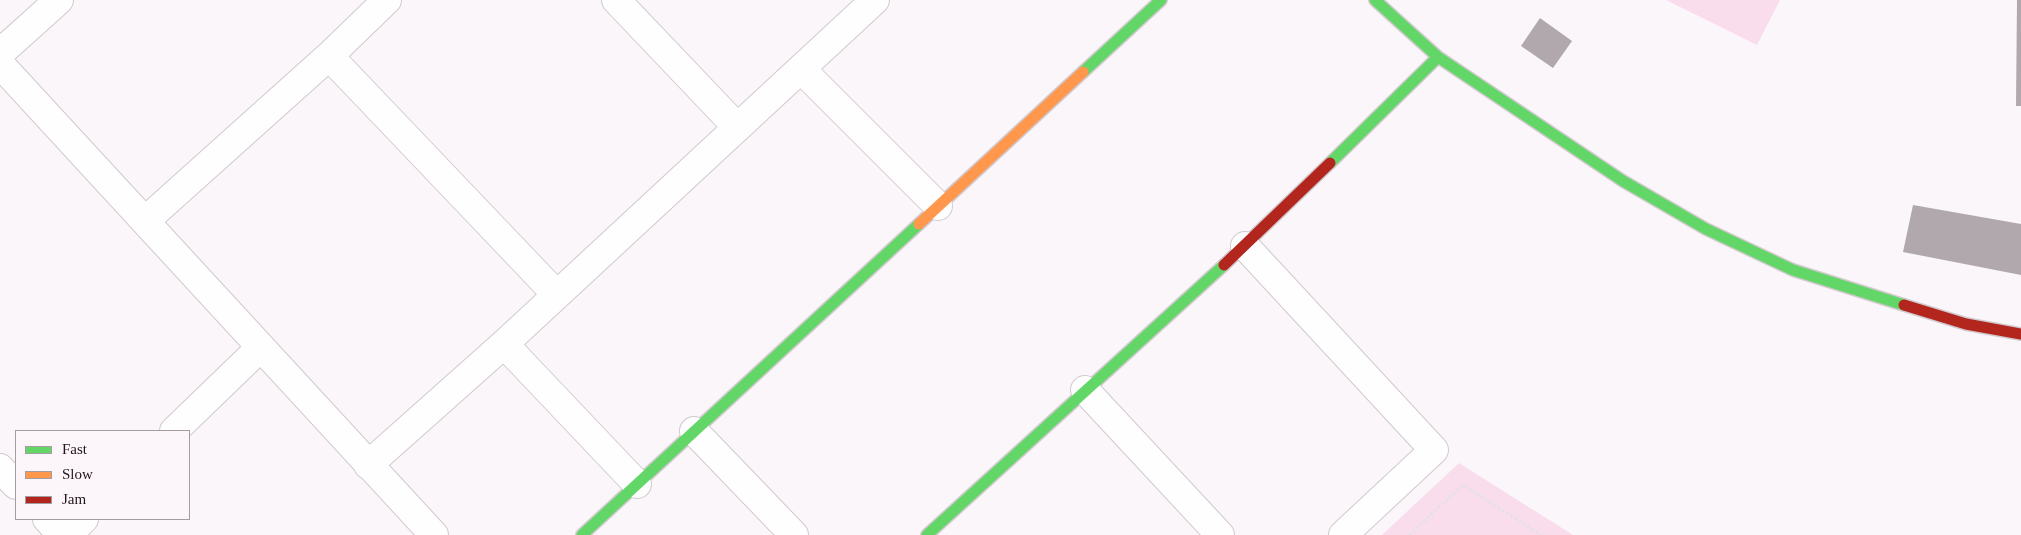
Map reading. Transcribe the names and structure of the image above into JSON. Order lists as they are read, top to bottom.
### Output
{
  "legend": ["Fast", "Slow", "Jam"]
}
